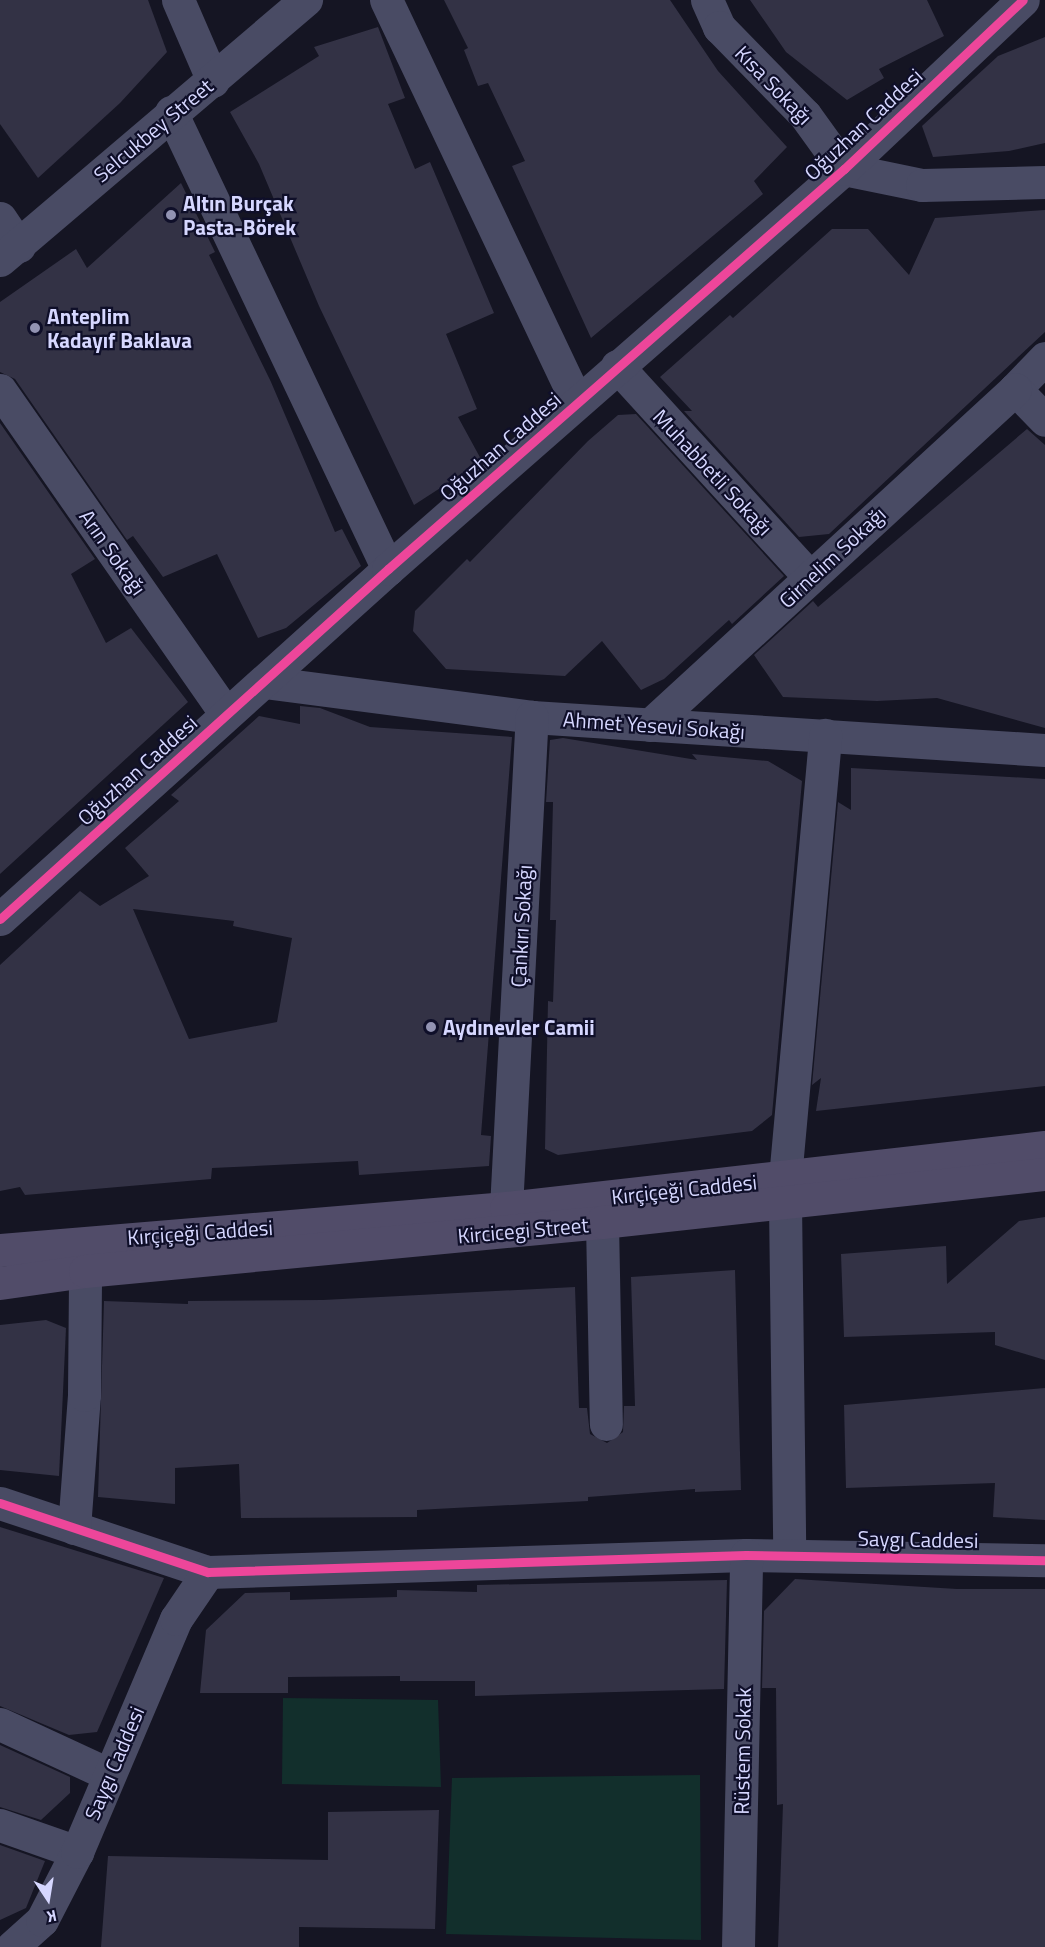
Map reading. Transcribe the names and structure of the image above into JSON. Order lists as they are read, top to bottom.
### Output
{
  "streets": {
    "main road": ["Kırçiçeği Caddesi", "Kircicegi Street"],
    "street": [
      "Kısa Sokağı",
      "Oğuzhan Caddesi",
      "Selcukbey Street",
      "Muhabbetli Sokağı",
      "Arın Sokağı",
      "Girnelim Sokağı",
      "Ahmet Yesevi Sokağı",
      "Çankırı Sokağı",
      "Saygı Caddesi",
      "Rüstem Sokak"
    ]
  },
  "crossings": [
    ["Kısa Sokağı", "Oğuzhan Caddesi"],
    ["Oğuzhan Caddesi", "Muhabbetli Sokağı"],
    ["Oğuzhan Caddesi", "Arın Sokağı"],
    ["Oğuzhan Caddesi", "Ahmet Yesevi Sokağı"],
    ["Muhabbetli Sokağı", "Girnelim Sokağı"],
    ["Girnelim Sokağı", "Ahmet Yesevi Sokağı"],
    ["Ahmet Yesevi Sokağı", "Çankırı Sokağı"],
    ["Çankırı Sokağı", "Kırçiçeği Caddesi"],
    ["Kırçiçeği Caddesi", "Kircicegi Street"],
    ["Saygı Caddesi", "Rüstem Sokak"]
  ],
  "places": ["Altın Burçak Pasta-Börek", "Anteplim Kadayıf Baklava", "Aydınevler Camii"],
  "north": "bottom"
}
